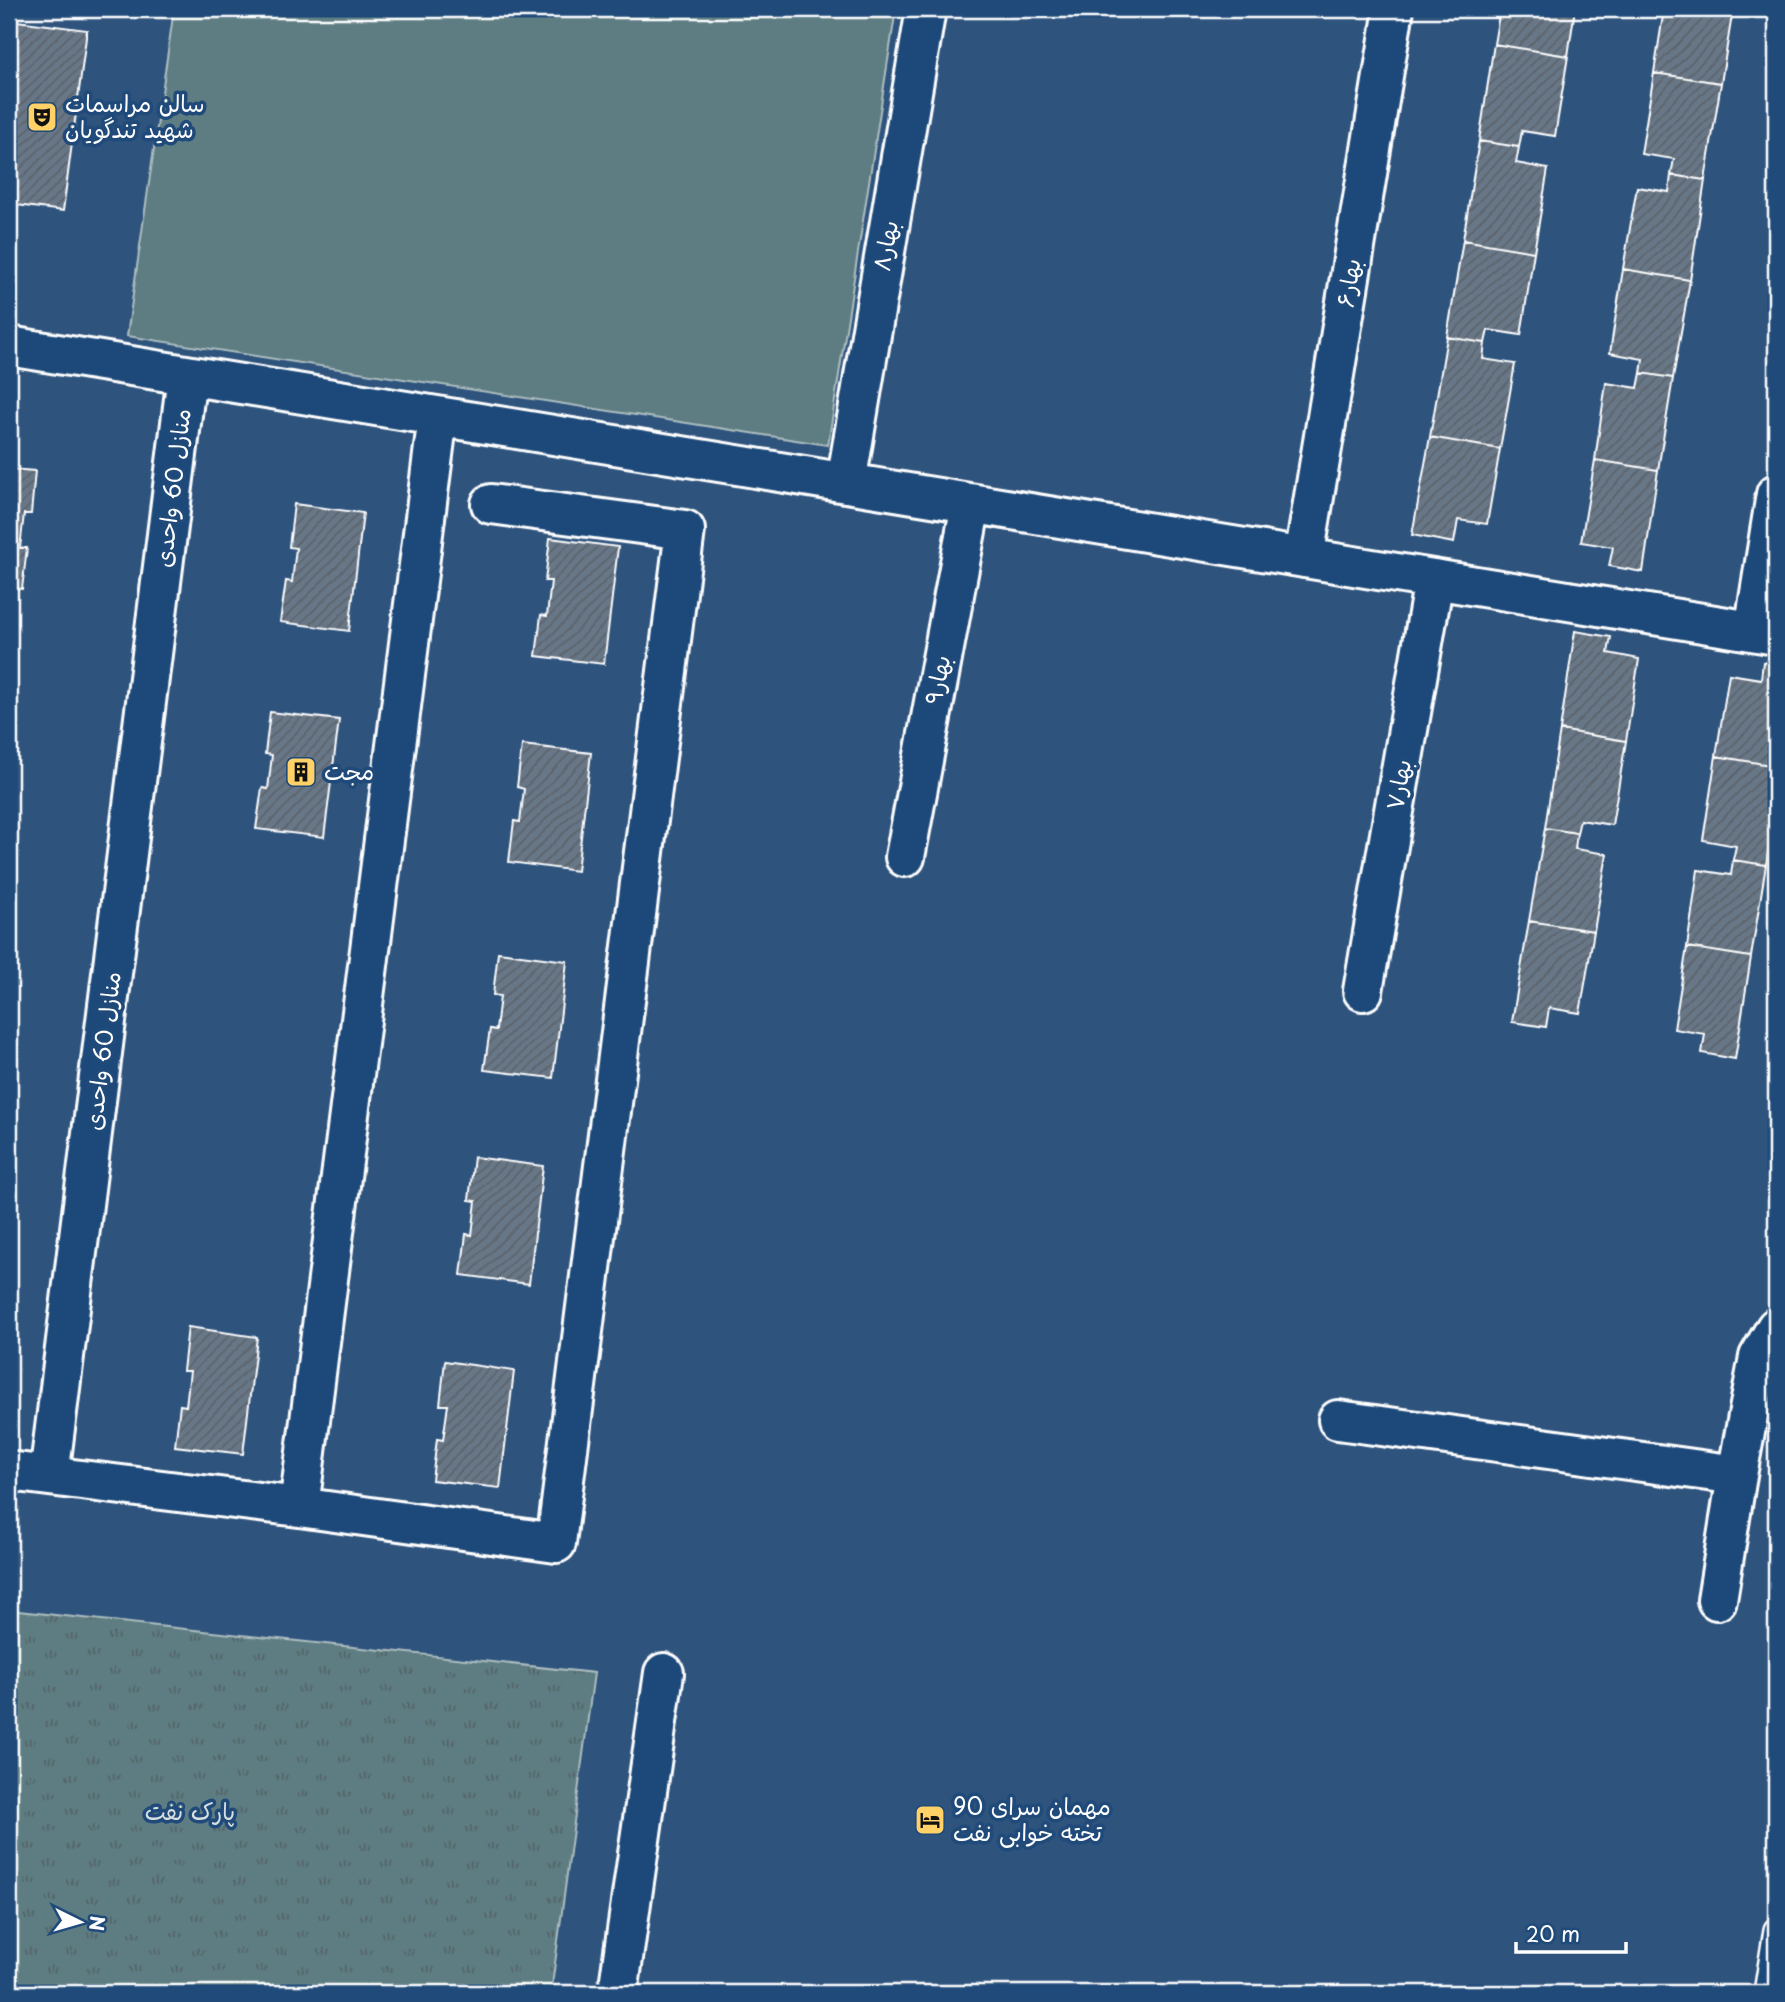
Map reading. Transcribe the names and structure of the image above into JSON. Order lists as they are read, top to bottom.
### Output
{
  "streets": {
    "street": [
      "بهار۸",
      "بهار۶",
      "منازل 60 واحدی",
      "بهار۹",
      "بهار۷"
    ]
  },
  "parks": ["پارک نفت"],
  "places": {
    "theatre": ["سالن مراسمات شهید تندگویان"],
    "building": ["مجت"],
    "hotel": ["مهمان سرای 90 تخته خوابی نفت"]
  },
  "scale_bar": "20 m",
  "north": "right"
}
